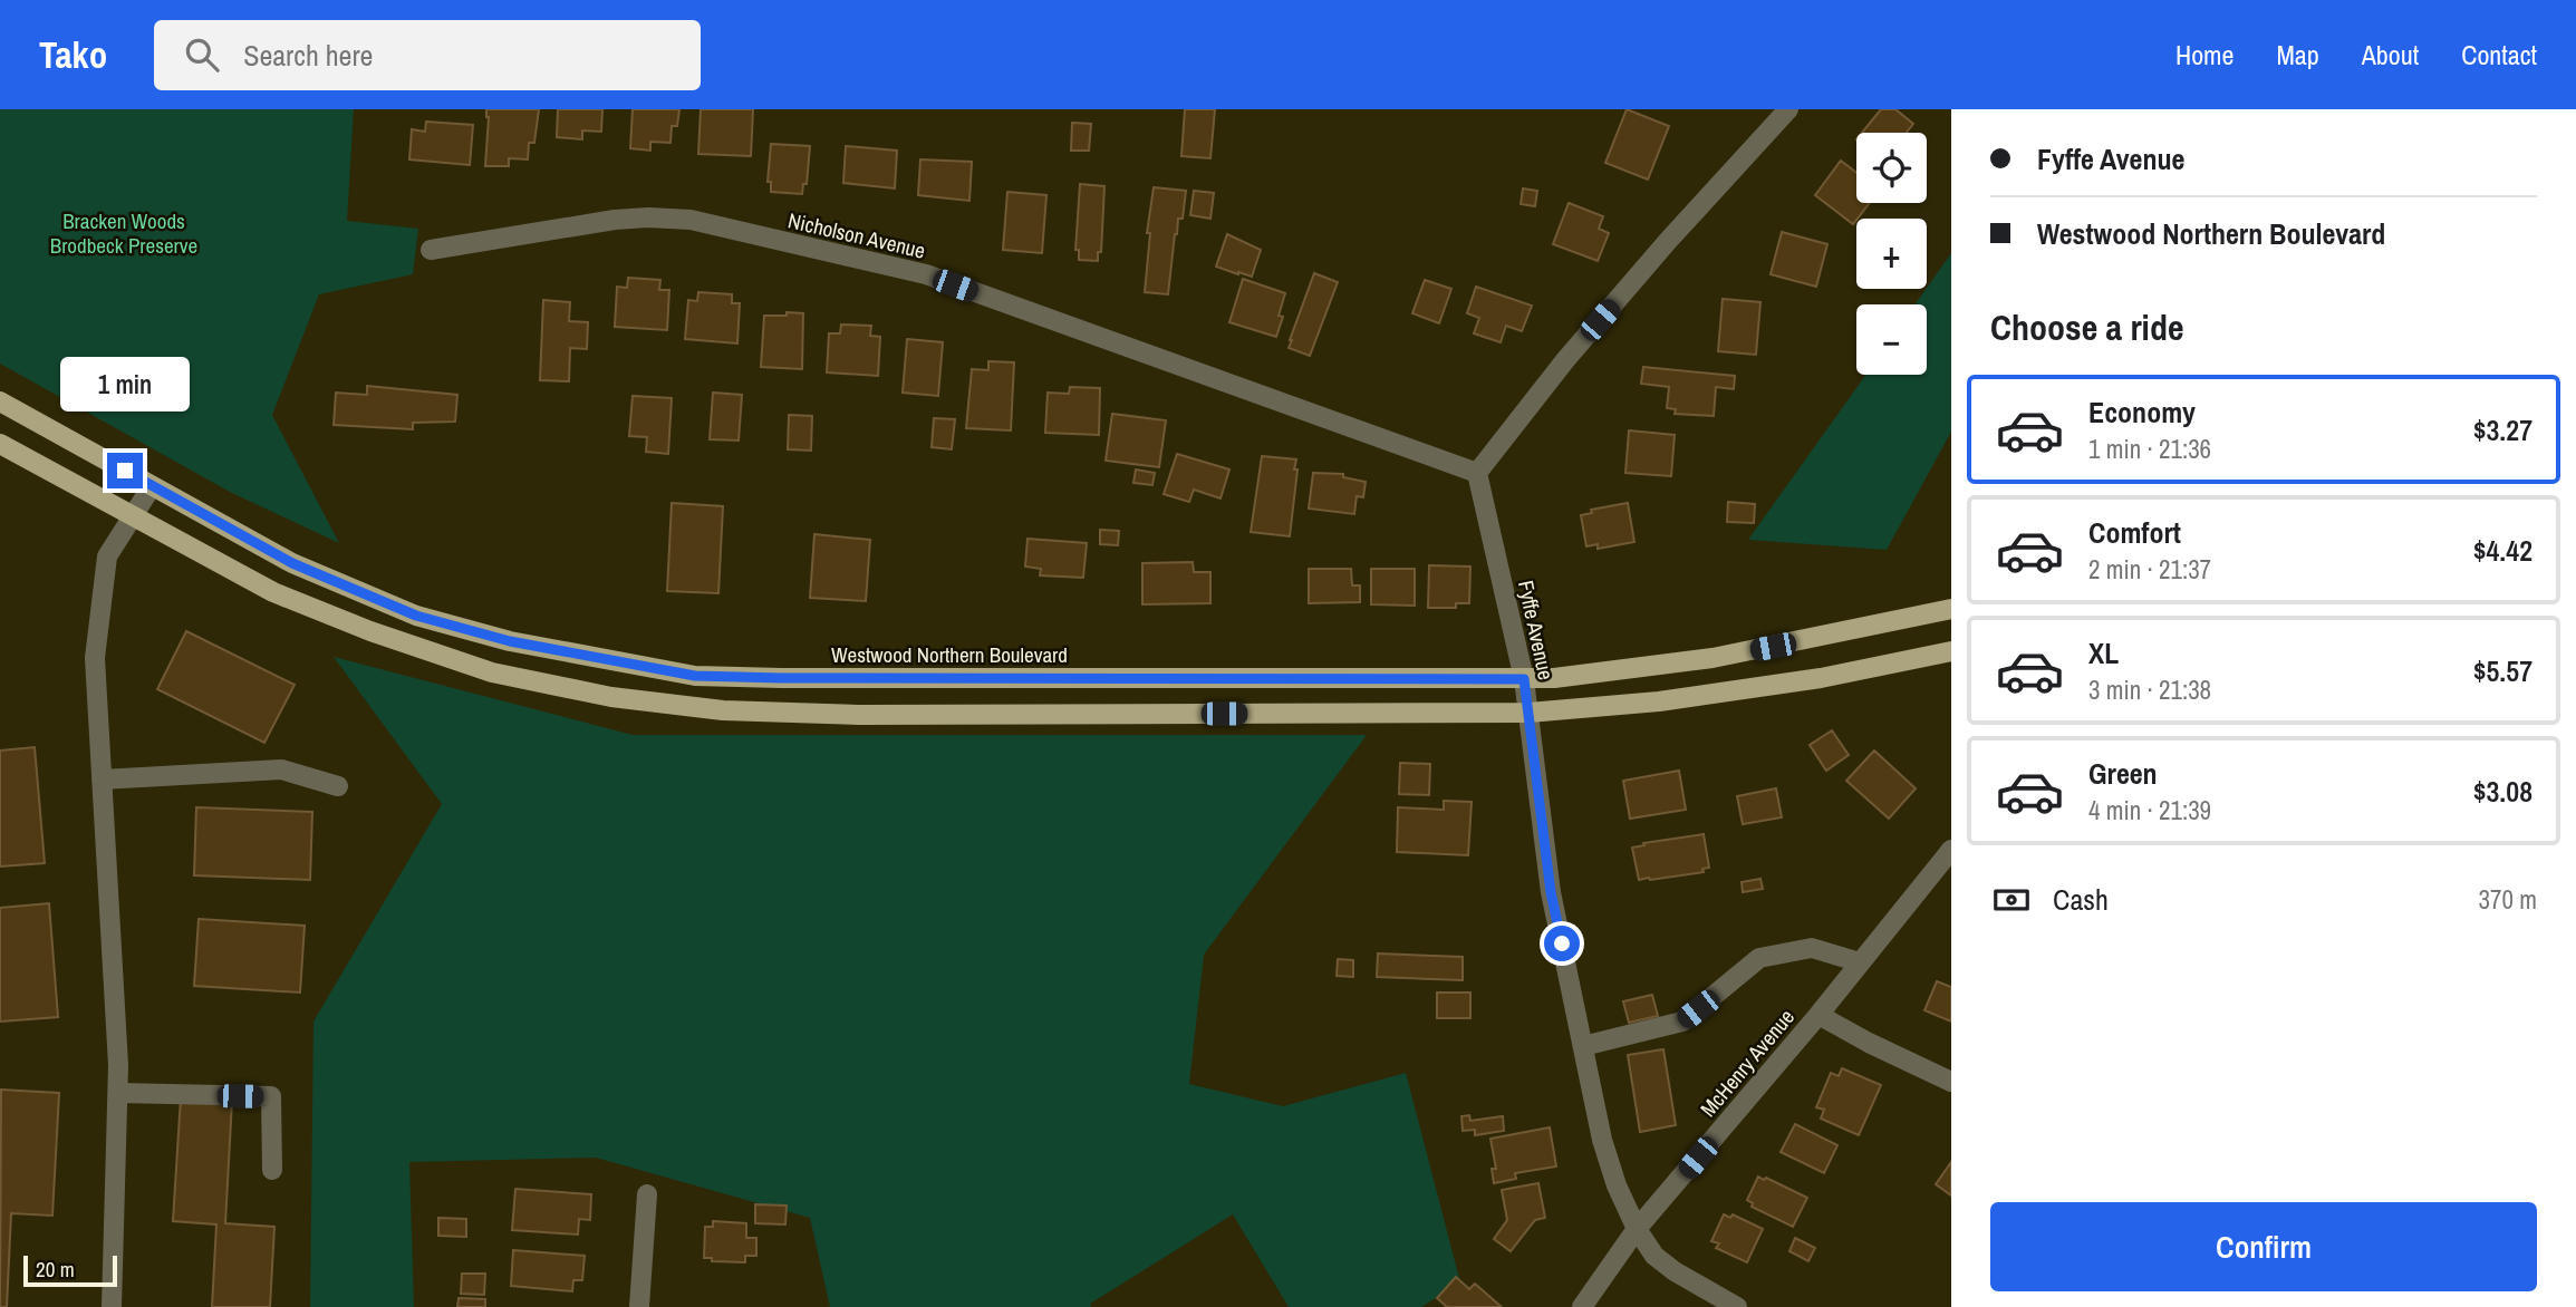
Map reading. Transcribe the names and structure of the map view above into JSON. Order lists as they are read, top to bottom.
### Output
{
  "streets": {
    "main road": ["Westwood Northern Boulevard"],
    "street": ["Nicholson Avenue", "Fyffe Avenue", "McHenry Avenue"]
  },
  "crossings": [
    ["Nicholson Avenue", "Fyffe Avenue"],
    ["Fyffe Avenue", "Westwood Northern Boulevard"],
    ["Fyffe Avenue", "McHenry Avenue"]
  ],
  "parks": ["Bracken Woods Brodbeck Preserve"],
  "scale_bar": "20 m",
  "page": {
    "header": "Tako",
    "search": "Search here",
    "nav": [
      "Home",
      "Map",
      "About",
      "Contact"
    ],
    "banner": ["Fyffe Avenue", "Westwood Northern Boulevard"],
    "map_buttons": ["+", "−"],
    "heading": "Choose a ride",
    "bubble": "1 min",
    "list": [
      {
        "name": "Economy",
        "note": "1 min · 21:36",
        "value": "$3.27"
      },
      {
        "name": "Comfort",
        "note": "2 min · 21:37",
        "value": "$4.42"
      },
      {
        "name": "XL",
        "note": "3 min · 21:38",
        "value": "$5.57"
      },
      {
        "name": "Green",
        "note": "4 min · 21:39",
        "value": "$3.08"
      }
    ],
    "pay": ["Cash", "370 m"],
    "buttons": "Confirm",
    "scale": "20 m"
  }
}
